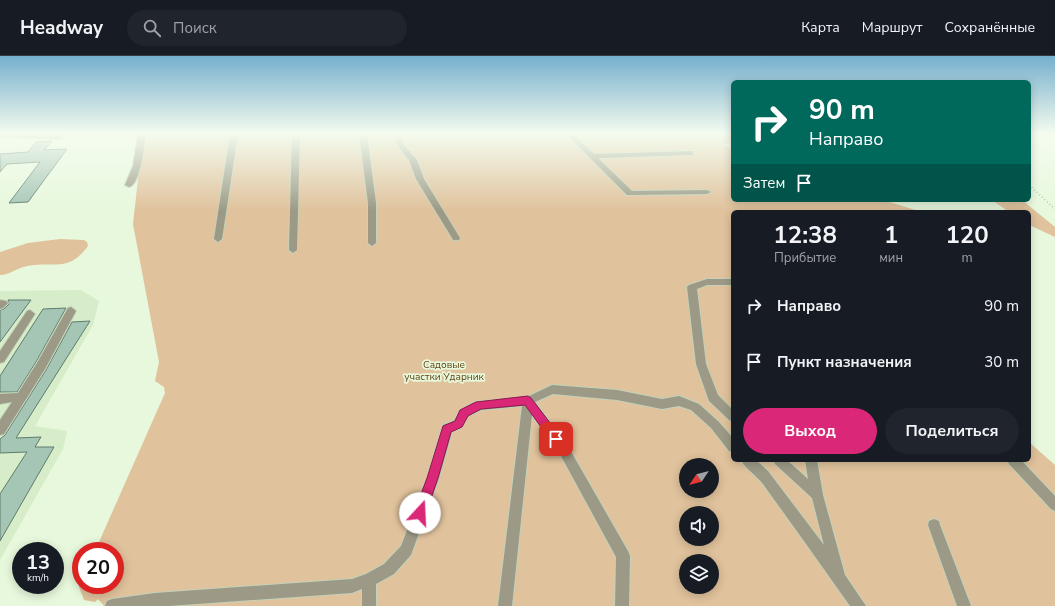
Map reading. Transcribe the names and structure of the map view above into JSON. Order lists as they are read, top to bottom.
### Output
{
  "parks": ["Садовые участки Ударник"],
  "north": "bottom left",
  "page": {
    "header": "Headway",
    "search": "Поиск",
    "nav": ["Карта", "Маршрут", "Сохранённые"],
    "turn": ["90 m", "Направо"],
    "then": "Затем",
    "eta": [
      "12:38",
      "Прибытие",
      "1",
      "мин",
      "120",
      "m"
    ],
    "list": [
      {
        "name": "Направо",
        "value": "90 m"
      },
      {
        "name": "Пункт назначения",
        "value": "30 m"
      }
    ],
    "buttons": ["Выход", "Поделиться"],
    "speed": "13 km/h",
    "limit": "20"
  }
}
